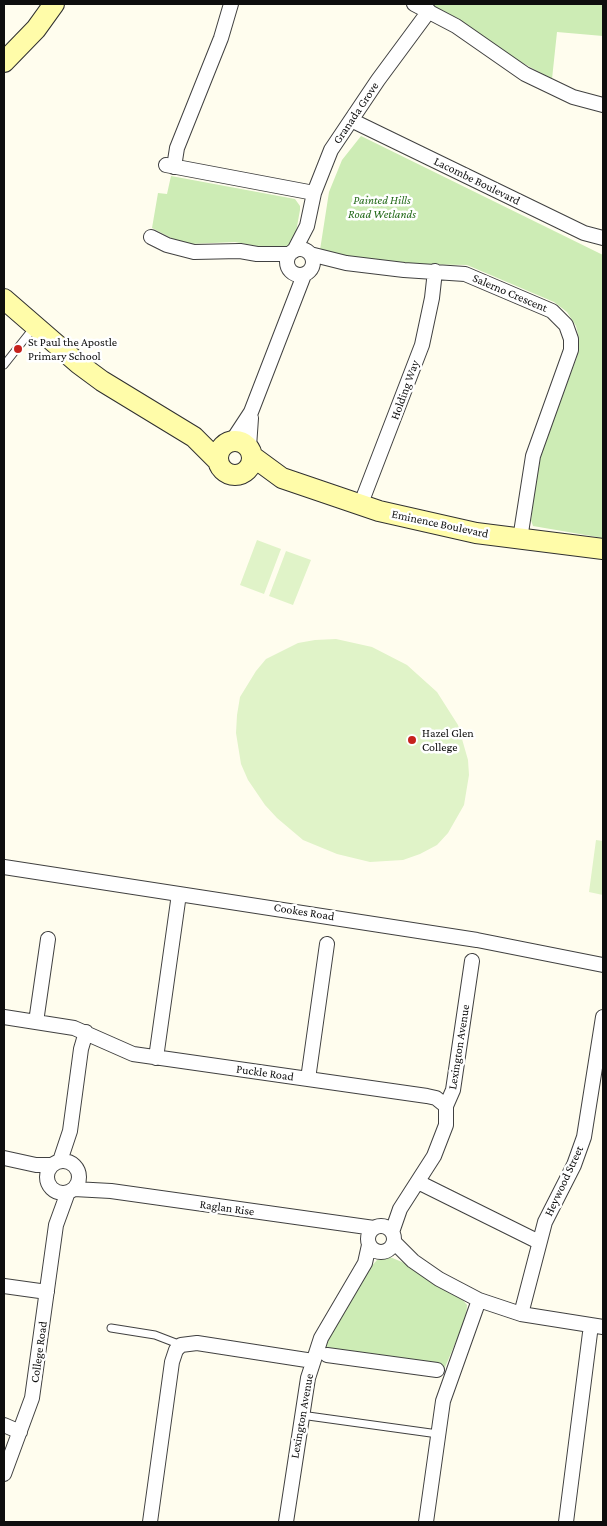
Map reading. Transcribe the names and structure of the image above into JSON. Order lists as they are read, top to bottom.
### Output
{
  "streets": {
    "street": [
      "Granada Grove",
      "Lacombe Boulevard",
      "Salerno Crescent",
      "Holding Way",
      "Eminence Boulevard",
      "Cookes Road",
      "Lexington Avenue",
      "Puckle Road",
      "Heywood Street",
      "Raglan Rise",
      "College Road"
    ]
  },
  "crossings": [
    ["Granada Grove", "Lacombe Boulevard"],
    ["Granada Grove", "Salerno Crescent"],
    ["Granada Grove", "Eminence Boulevard"],
    ["Salerno Crescent", "Holding Way"],
    ["Salerno Crescent", "Eminence Boulevard"],
    ["Holding Way", "Eminence Boulevard"],
    ["Lexington Avenue", "Puckle Road"],
    ["Lexington Avenue", "Raglan Rise"],
    ["Heywood Street", "Raglan Rise"],
    ["Raglan Rise", "College Road"]
  ],
  "parks": ["Painted Hills Road Wetlands"],
  "places": ["St Paul the Apostle Primary School", "Hazel Glen College"]
}
